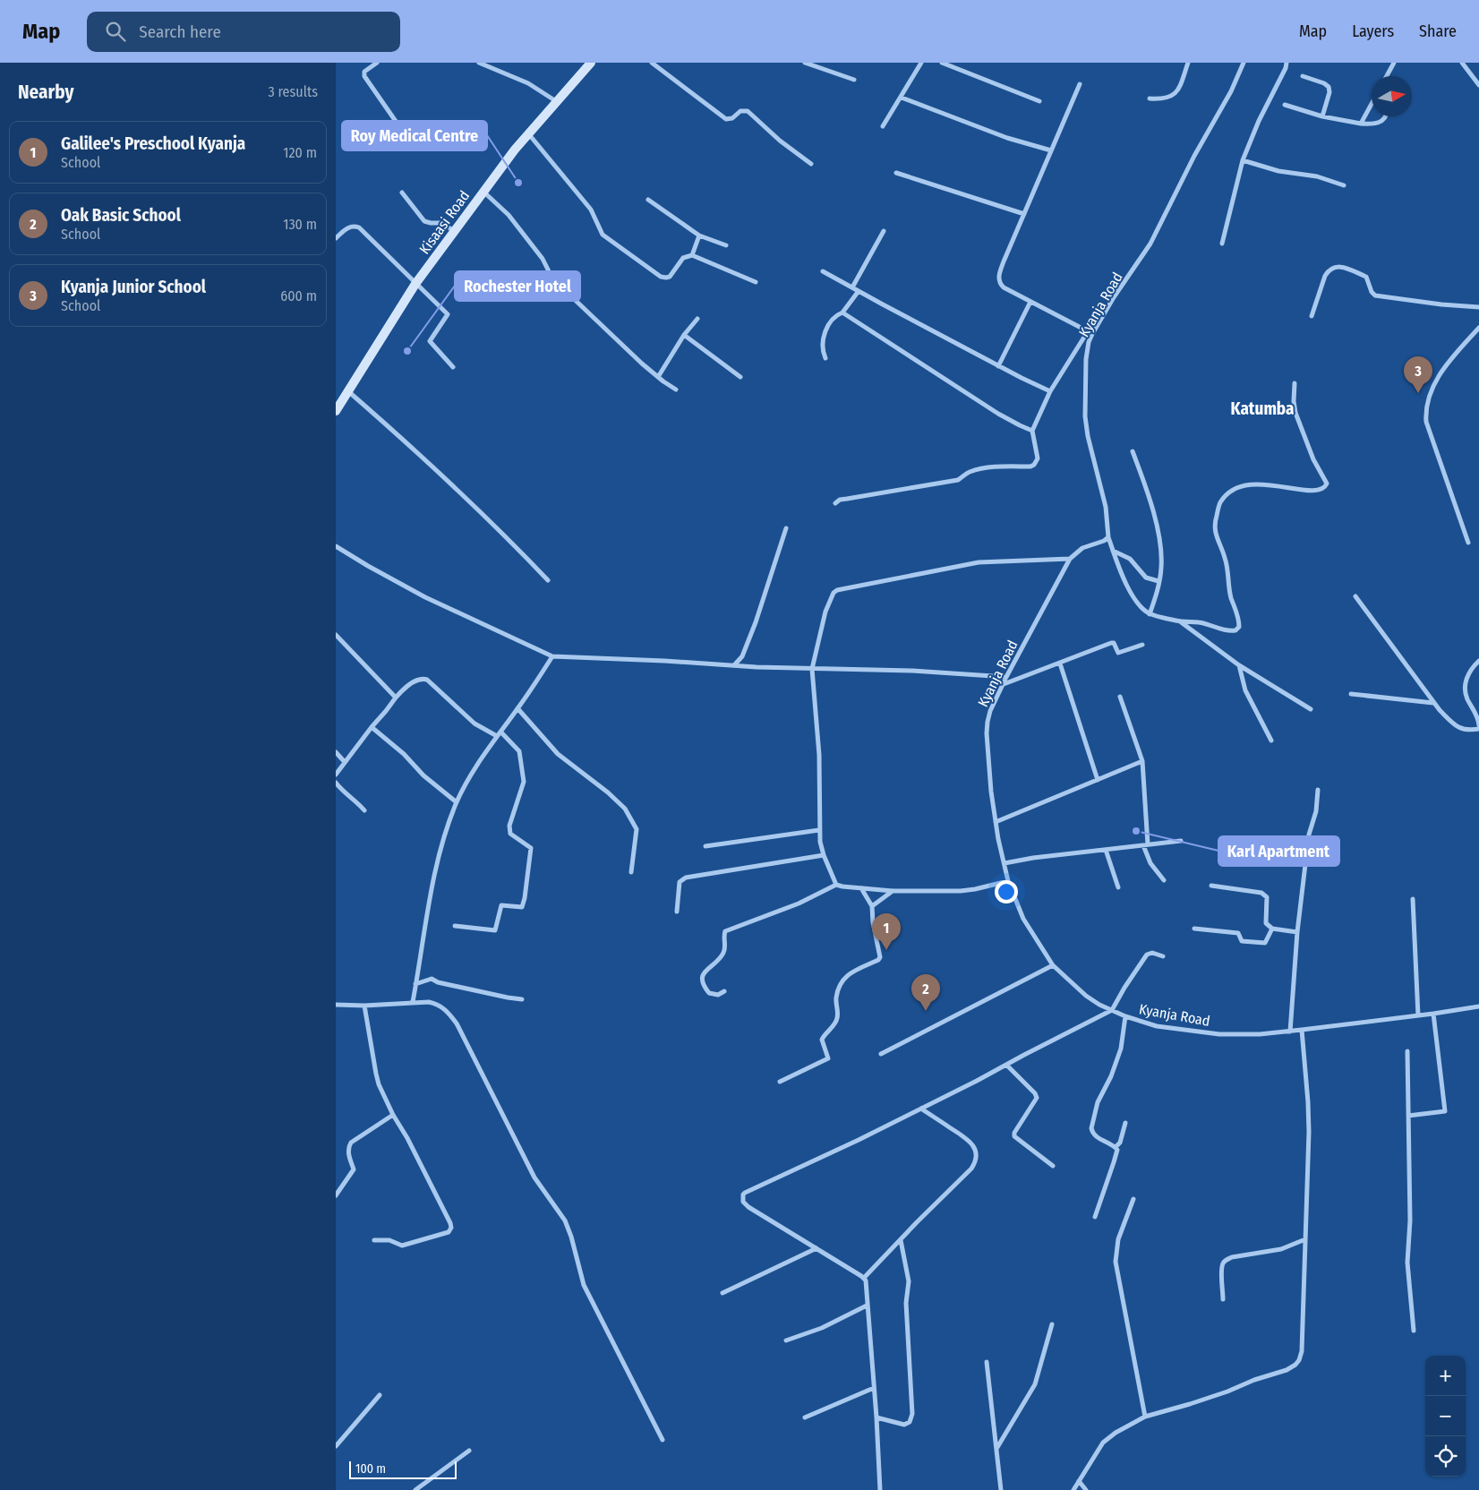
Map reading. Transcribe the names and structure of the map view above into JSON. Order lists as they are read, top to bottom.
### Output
{
  "streets": {
    "main road": ["Kisaasi Road"],
    "street": ["Kyanja Road"]
  },
  "districts": ["Katumba"],
  "places": ["Roy Medical Centre", "Rochester Hotel", "Karl Apartment"],
  "scale_bar": "100 m",
  "north": "right",
  "page": {
    "header": "Map",
    "search": "Search here",
    "nav": ["Map", "Layers", "Share"],
    "heading": ["Nearby", "3 results"],
    "list": [
      {
        "mark": "1",
        "name": "Galilee's Preschool Kyanja",
        "note": "School",
        "value": "120 m"
      },
      {
        "mark": "2",
        "name": "Oak Basic School",
        "note": "School",
        "value": "130 m"
      },
      {
        "mark": "3",
        "name": "Kyanja Junior School",
        "note": "School",
        "value": "600 m"
      }
    ],
    "pins": ["3", "1", "2"],
    "map_buttons": ["+", "−"],
    "scale": "100 m"
  }
}
